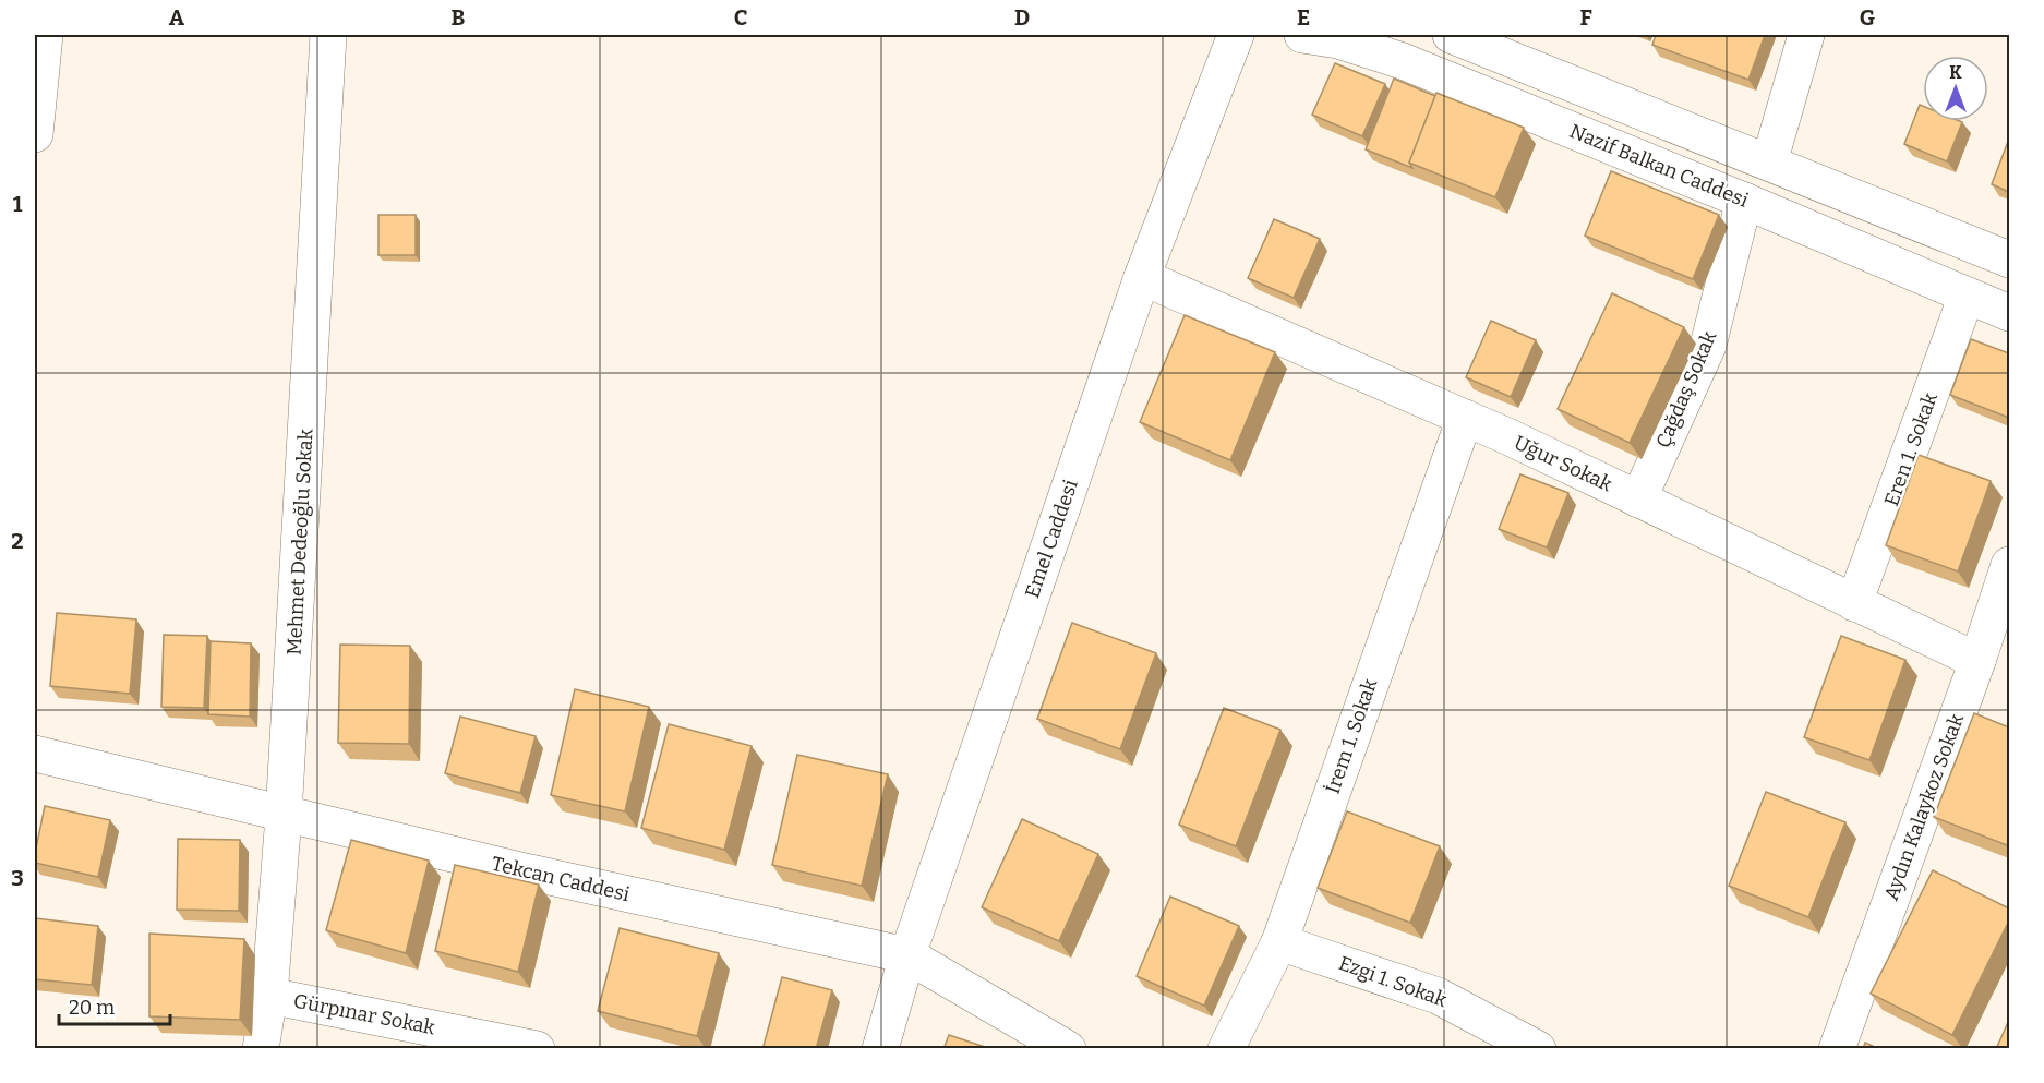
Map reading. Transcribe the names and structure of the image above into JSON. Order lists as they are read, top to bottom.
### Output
{
  "streets": {
    "street": [
      "Nazif Balkan Caddesi",
      "Çağdaş Sokak",
      "Eren 1. Sokak",
      "Uğur Sokak",
      "Emel Caddesi",
      "Mehmet Dedeoğlu Sokak",
      "İrem 1. Sokak",
      "Aydın Kalaykoz Sokak",
      "Tekcan Caddesi",
      "Ezgi 1. Sokak",
      "Gürpınar Sokak"
    ]
  },
  "crossings": [
    ["Nazif Balkan Caddesi", "Çağdaş Sokak"],
    ["Nazif Balkan Caddesi", "Eren 1. Sokak"],
    ["Çağdaş Sokak", "Uğur Sokak"],
    ["Eren 1. Sokak", "Uğur Sokak"],
    ["Uğur Sokak", "Emel Caddesi"],
    ["Uğur Sokak", "İrem 1. Sokak"],
    ["Uğur Sokak", "Aydın Kalaykoz Sokak"],
    ["Emel Caddesi", "Tekcan Caddesi"],
    ["Mehmet Dedeoğlu Sokak", "Tekcan Caddesi"],
    ["Mehmet Dedeoğlu Sokak", "Gürpınar Sokak"],
    ["İrem 1. Sokak", "Ezgi 1. Sokak"]
  ],
  "scale_bar": "20 m",
  "north": "top",
  "grid": {
    "columns": [
      "A",
      "B",
      "C",
      "D",
      "E",
      "F",
      "G"
    ],
    "rows": ["1", "2", "3"]
  }
}
